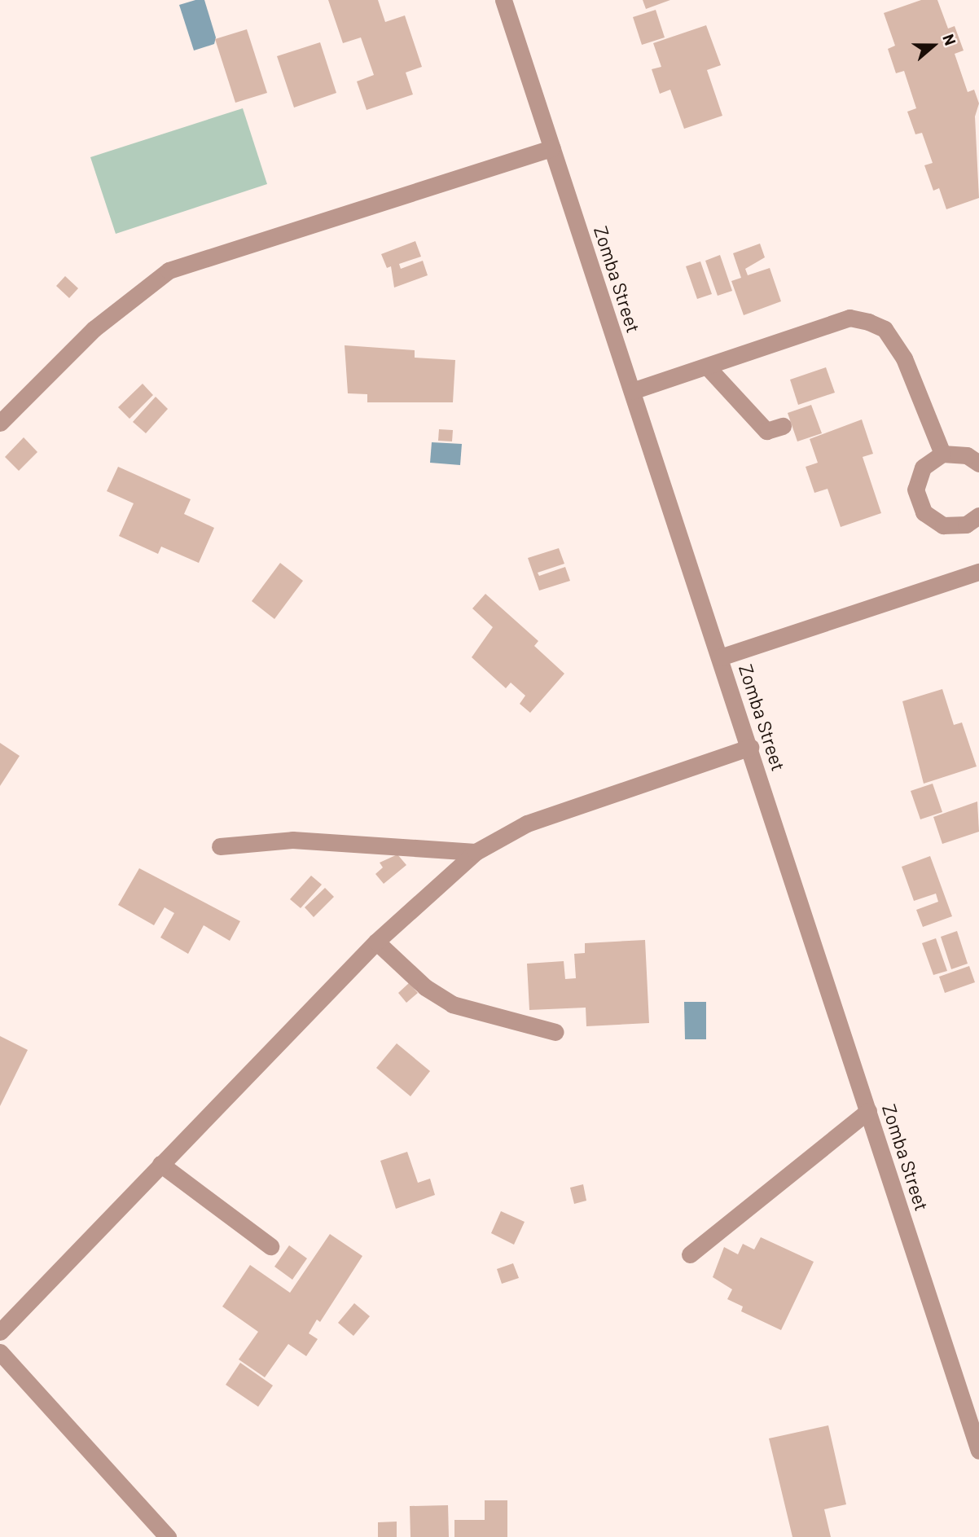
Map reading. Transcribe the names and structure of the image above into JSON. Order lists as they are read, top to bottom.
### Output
{
  "streets": {
    "street": ["Zomba Street"]
  },
  "north": "right"
}
